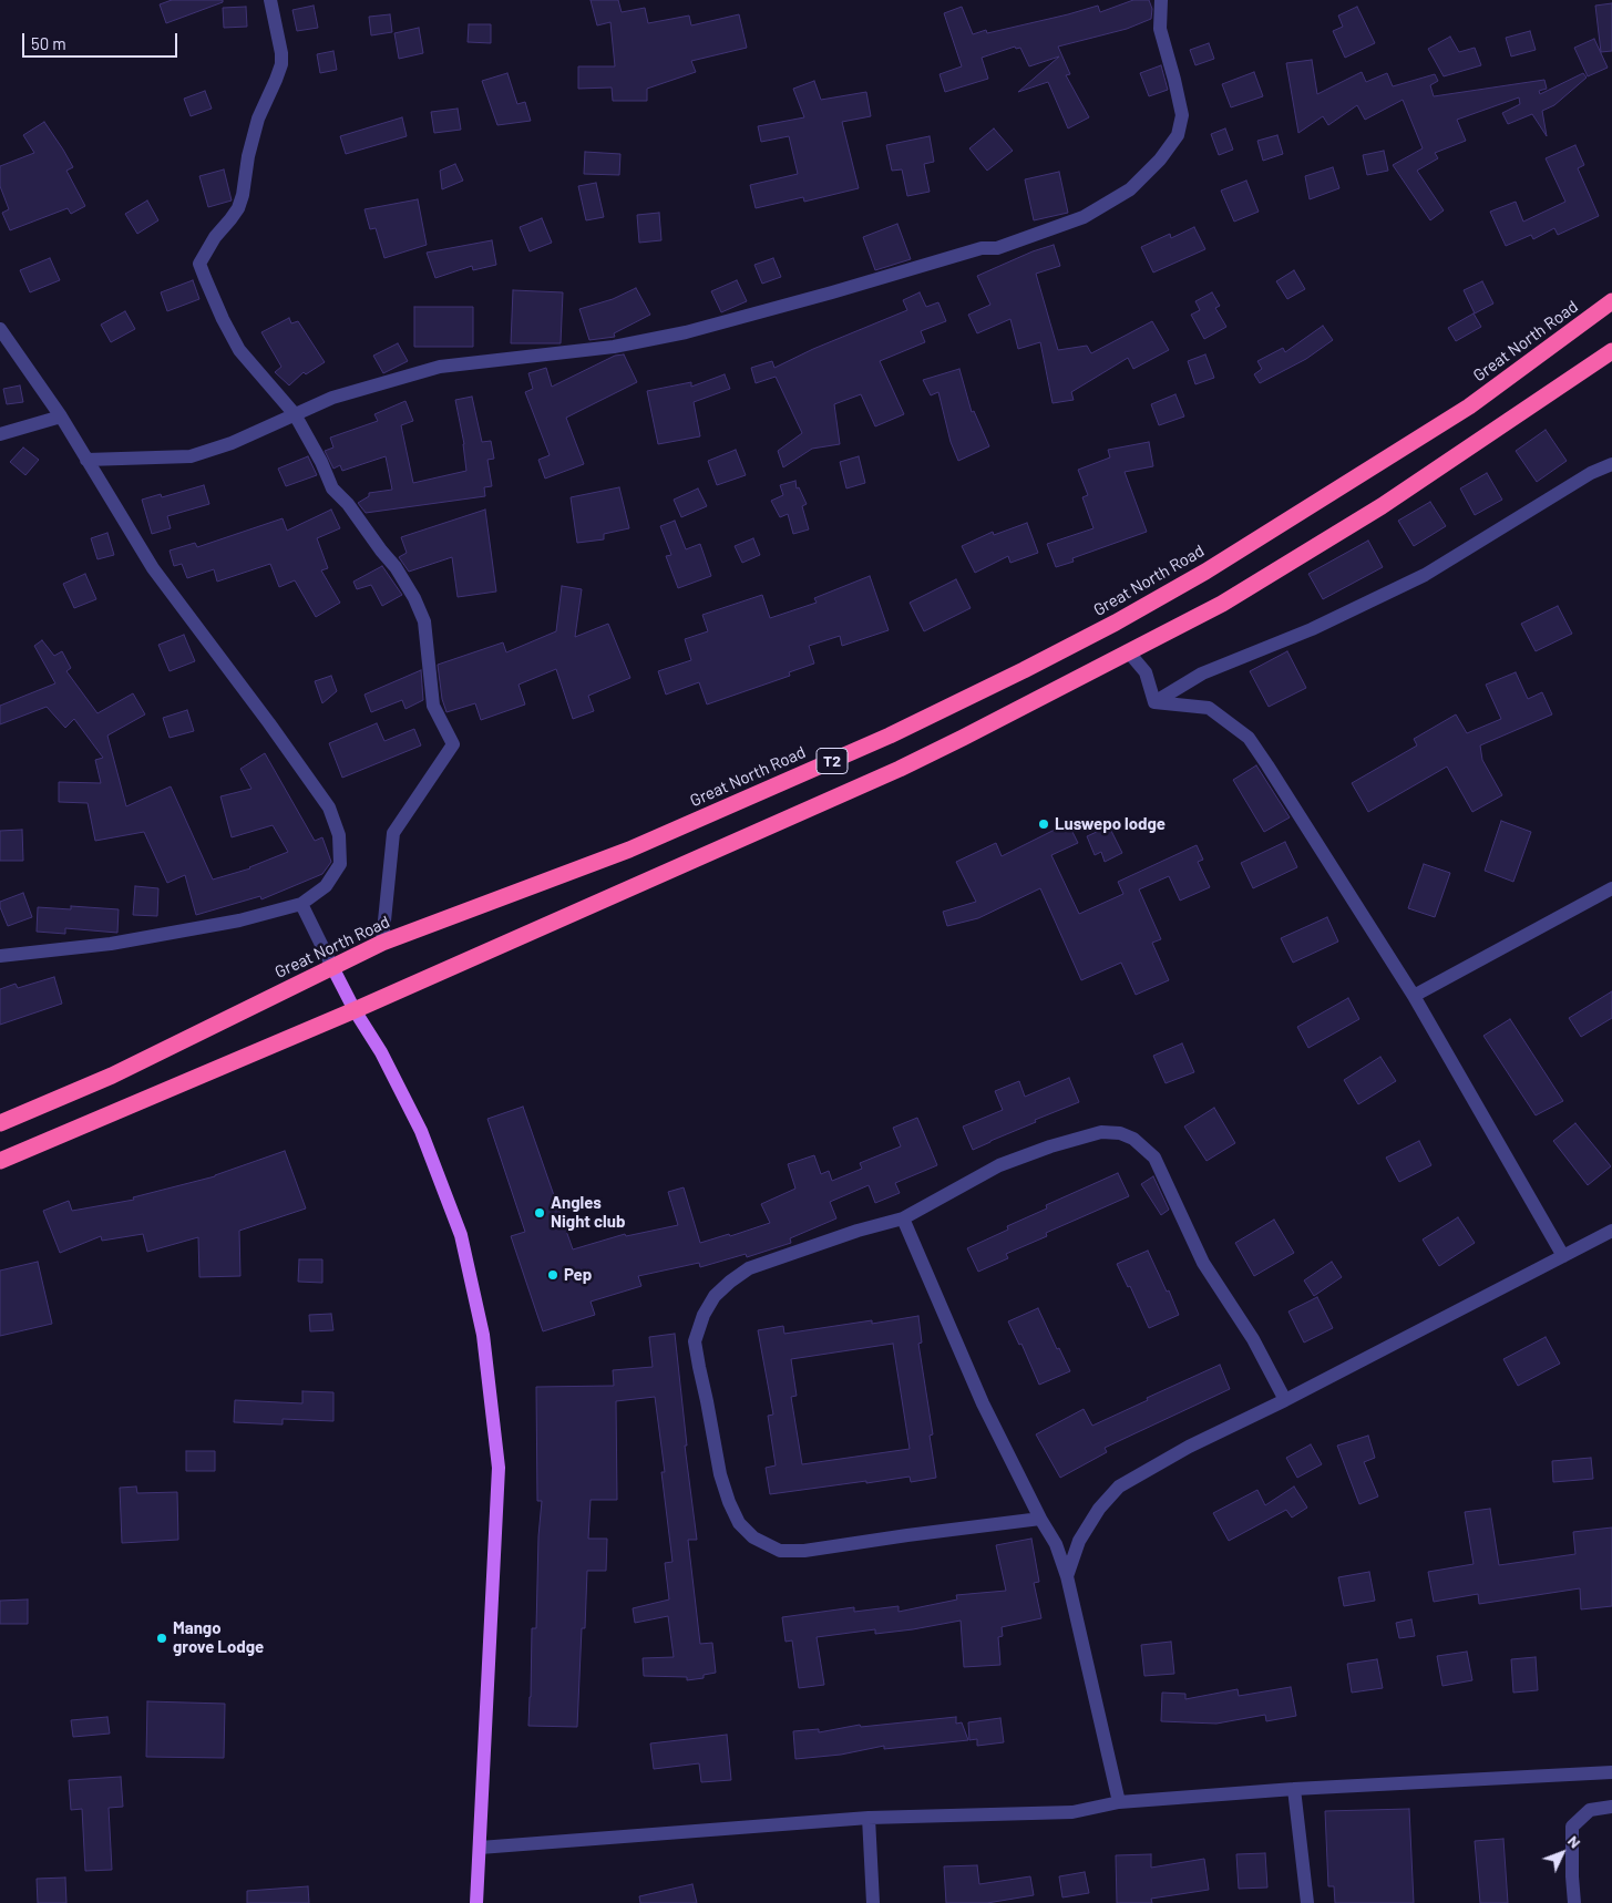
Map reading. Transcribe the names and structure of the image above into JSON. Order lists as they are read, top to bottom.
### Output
{
  "streets": {
    "highway": ["Great North Road", "T2"]
  },
  "places": [
    "Luswepo lodge",
    "Angles Night club",
    "Pep",
    "Mango grove Lodge"
  ],
  "scale_bar": "50 m",
  "north": "top right"
}
